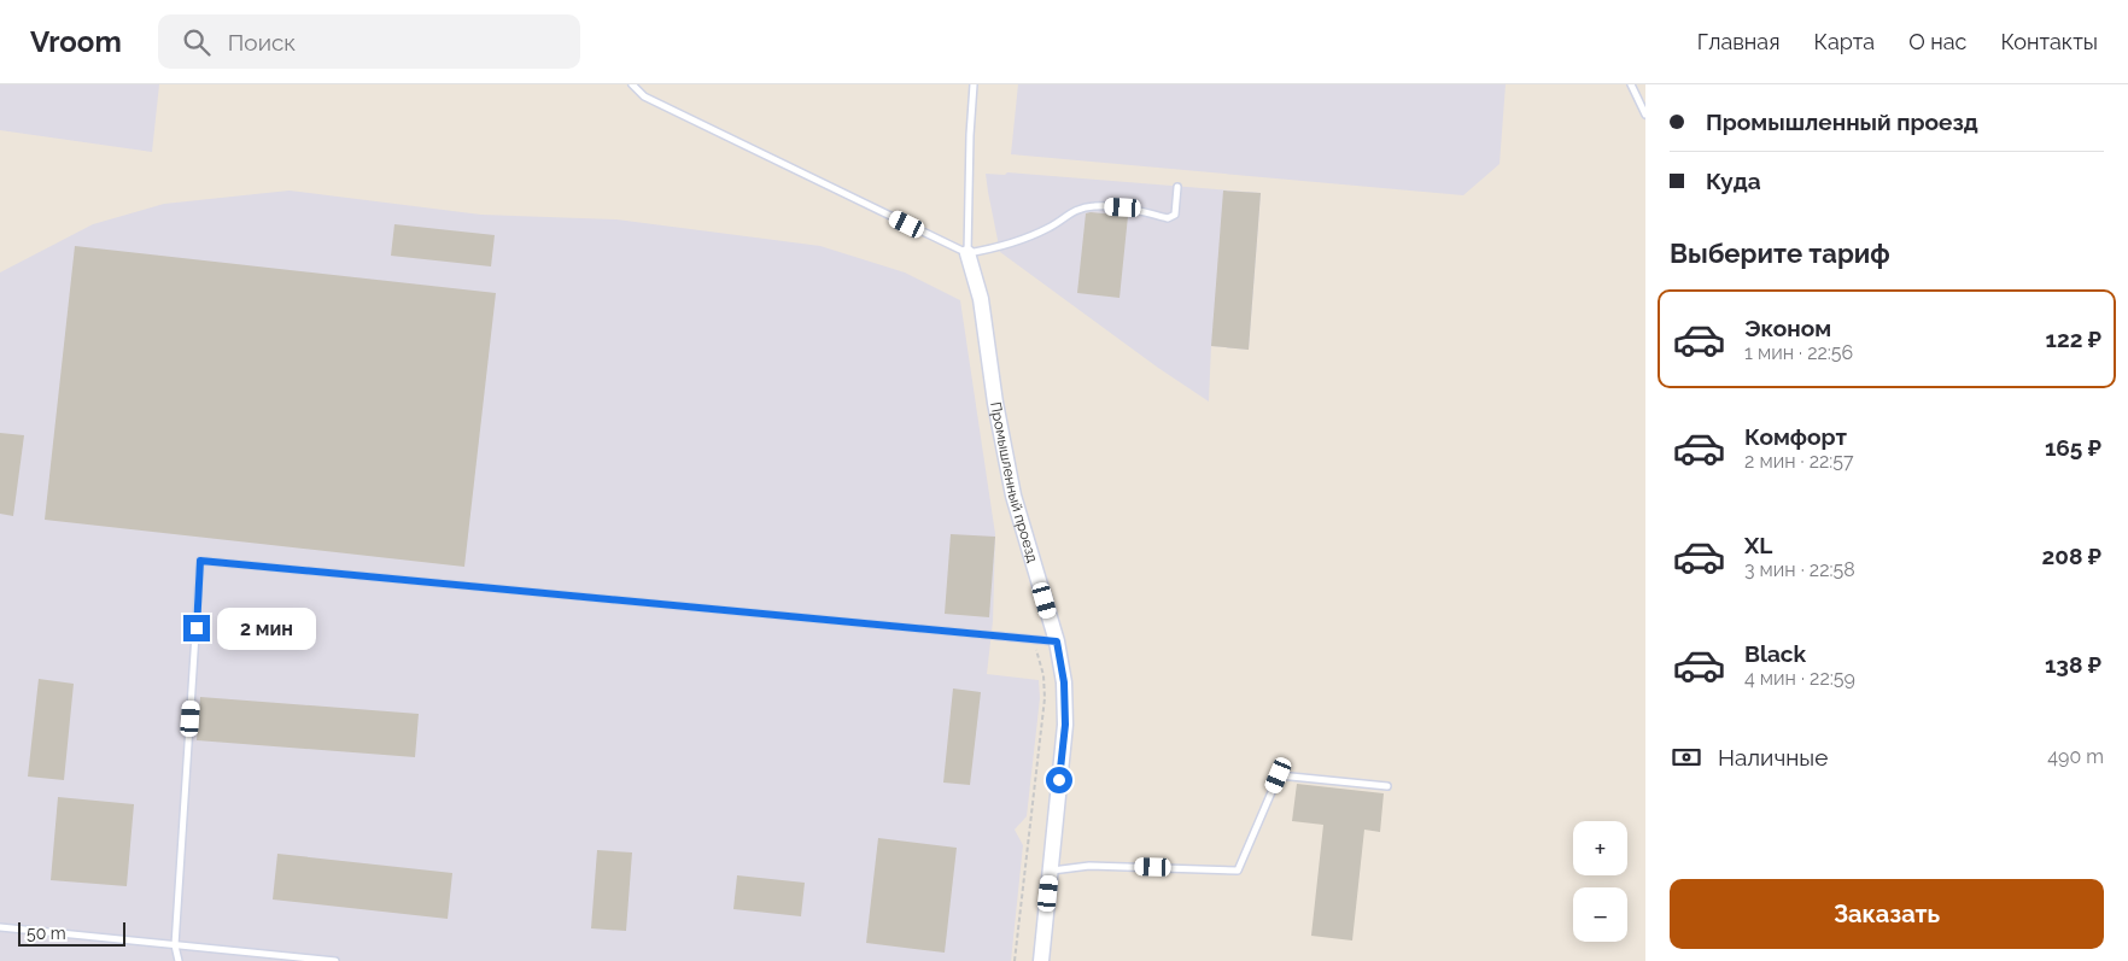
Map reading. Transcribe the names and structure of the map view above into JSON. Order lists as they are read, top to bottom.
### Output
{
  "streets": {
    "street": ["Промышленный проезд"]
  },
  "scale_bar": "50 m",
  "page": {
    "header": "Vroom",
    "search": "Поиск",
    "nav": [
      "Главная",
      "Карта",
      "О нас",
      "Контакты"
    ],
    "banner": ["Промышленный проезд", "Куда"],
    "heading": "Выберите тариф",
    "list": [
      {
        "name": "Эконом",
        "note": "1 мин · 22:56",
        "value": "122 ₽"
      },
      {
        "name": "Комфорт",
        "note": "2 мин · 22:57",
        "value": "165 ₽"
      },
      {
        "name": "XL",
        "note": "3 мин · 22:58",
        "value": "208 ₽"
      },
      {
        "name": "Black",
        "note": "4 мин · 22:59",
        "value": "138 ₽"
      }
    ],
    "bubble": "2 мин",
    "pay": ["Наличные", "490 m"],
    "map_buttons": ["+", "−"],
    "buttons": "Заказать",
    "scale": "50 m"
  }
}
